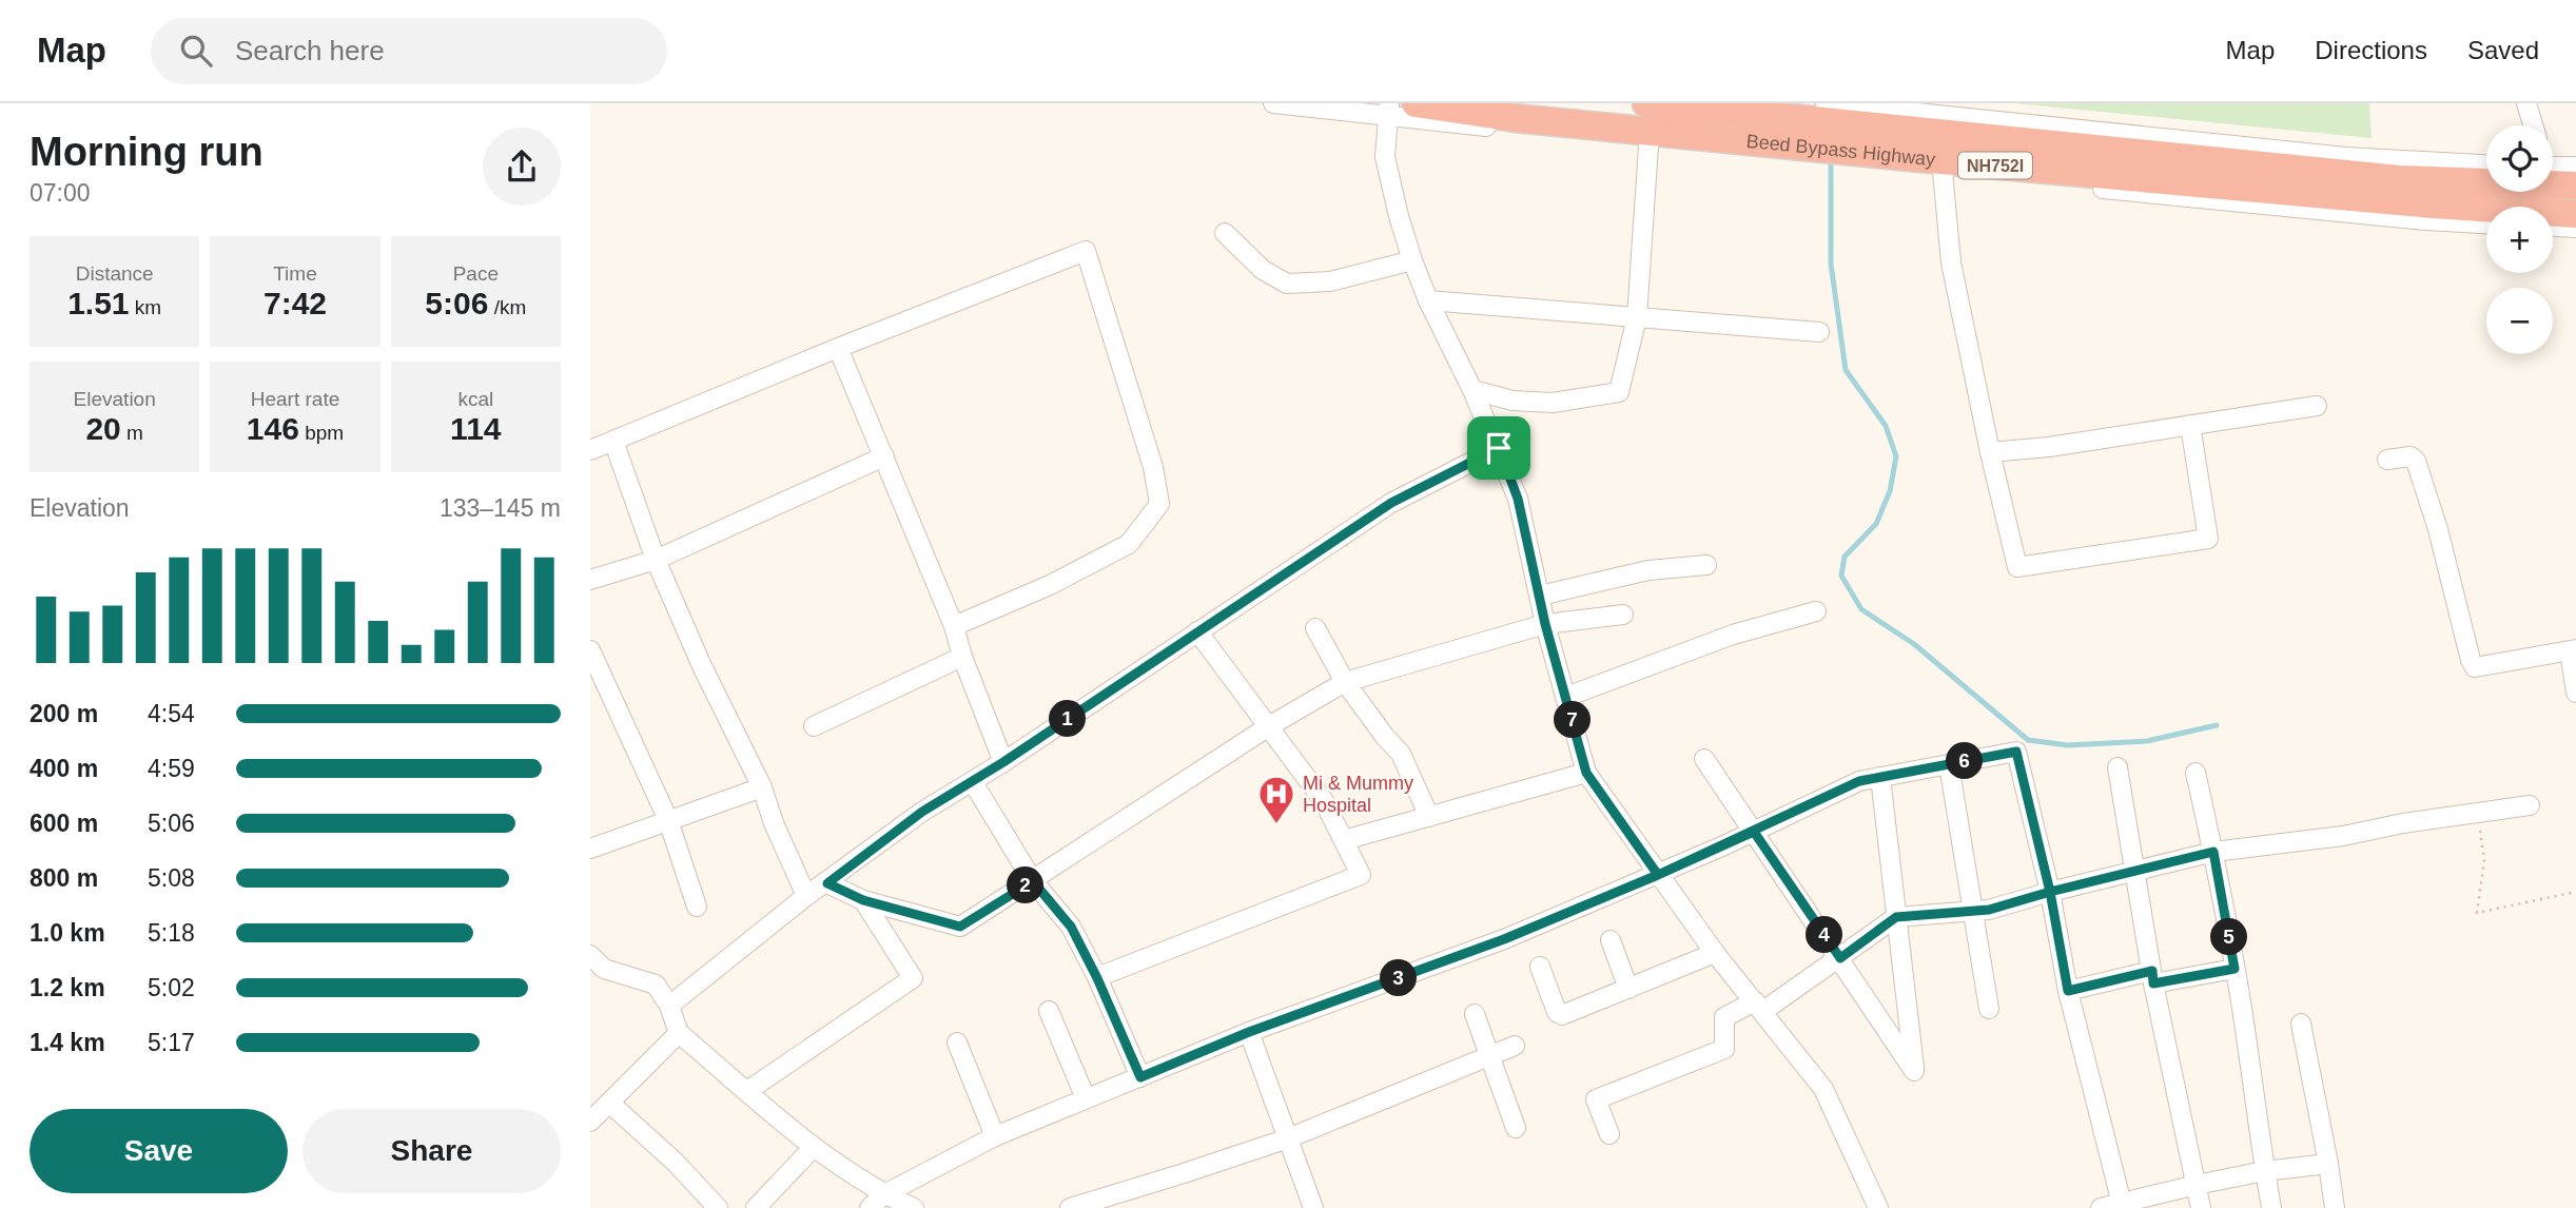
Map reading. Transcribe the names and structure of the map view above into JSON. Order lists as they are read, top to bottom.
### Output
{
  "streets": {
    "highway": ["Beed Bypass Highway", "NH752I"]
  },
  "places": {
    "hospital": ["Mi & Mummy Hospital"]
  },
  "page": {
    "header": "Map",
    "search": "Search here",
    "nav": ["Map", "Directions", "Saved"],
    "heading": ["Morning run", "07:00"],
    "map_buttons": ["+", "−"],
    "stats": [
      ["Distance", "1.51 km"],
      ["Time", "7:42"],
      ["Pace", "5:06 /km"],
      ["Elevation", "20 m"],
      ["Heart rate", "146 bpm"],
      ["kcal", "114"]
    ],
    "chart": ["Elevation", "133–145 m"],
    "list": [
      {
        "name": "200 m",
        "note": "4:54"
      },
      {
        "name": "400 m",
        "note": "4:59"
      },
      {
        "name": "600 m",
        "note": "5:06"
      },
      {
        "name": "800 m",
        "note": "5:08"
      },
      {
        "name": "1.0 km",
        "note": "5:18"
      },
      {
        "name": "1.2 km",
        "note": "5:02"
      },
      {
        "name": "1.4 km",
        "note": "5:17"
      }
    ],
    "pins": [
      "1",
      "7",
      "6",
      "2",
      "4",
      "5",
      "3"
    ],
    "buttons": ["Save", "Share"]
  }
}
